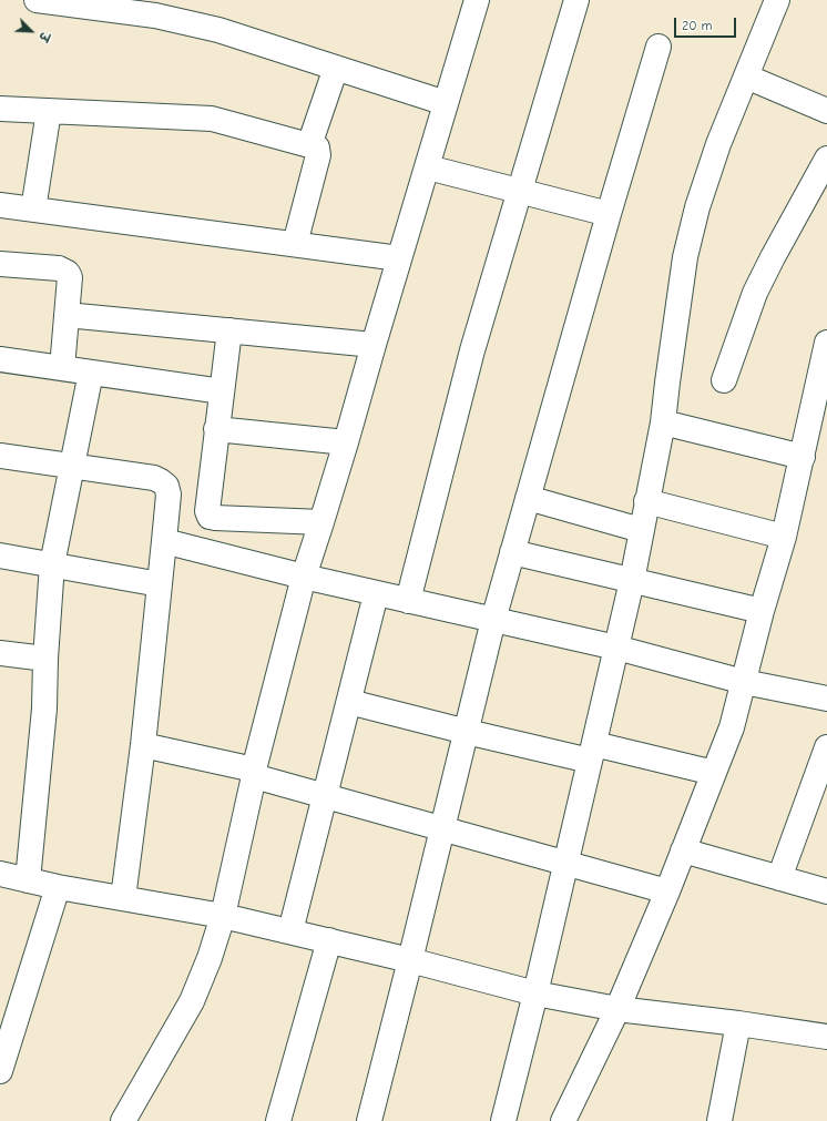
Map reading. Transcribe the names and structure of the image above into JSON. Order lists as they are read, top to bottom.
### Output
{
  "scale_bar": "20 m",
  "north": "bottom right"
}
